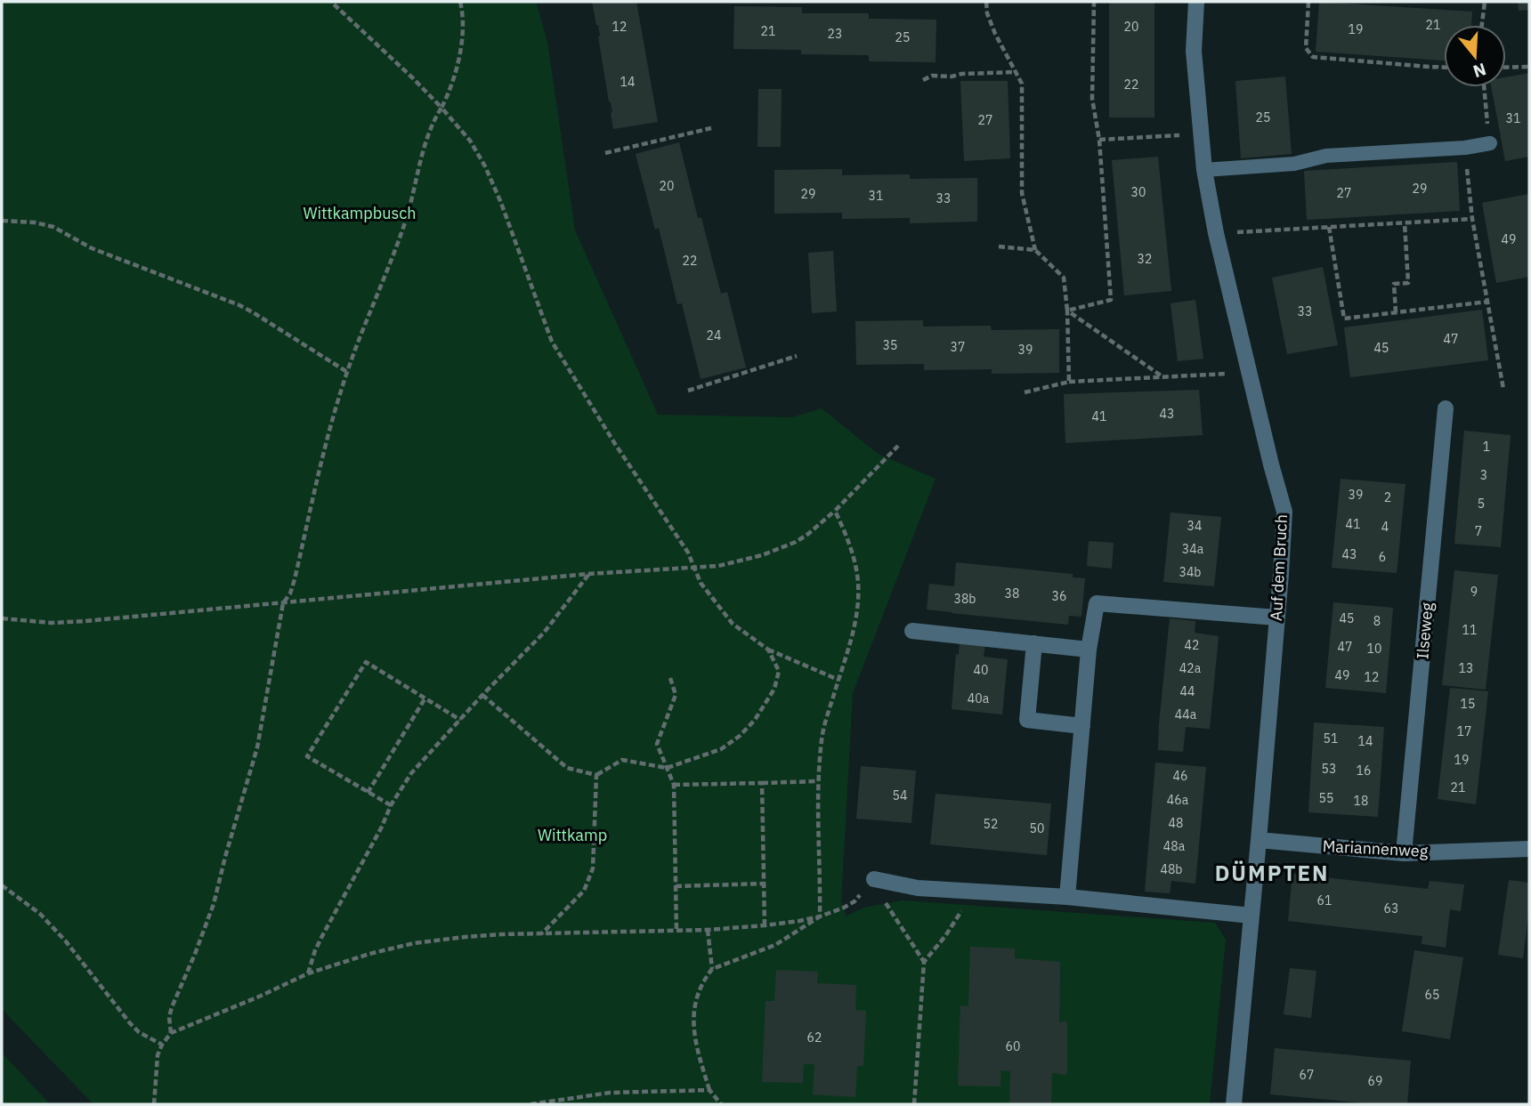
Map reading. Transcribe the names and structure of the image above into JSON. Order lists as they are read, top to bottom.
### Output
{
  "streets": {
    "street": ["Auf dem Bruch", "Ilseweg", "Mariannenweg"]
  },
  "crossings": [
    ["Auf dem Bruch", "Mariannenweg"],
    ["Ilseweg", "Mariannenweg"]
  ],
  "districts": ["DÜMPTEN"],
  "parks": ["Wittkampbusch", "Wittkamp"],
  "house_numbers": [
    "21",
    "12",
    "20",
    "19",
    "21",
    "23",
    "25",
    "14",
    "22",
    "25",
    "31",
    "27",
    "20",
    "29",
    "30",
    "27",
    "29",
    "31",
    "33",
    "49",
    "32",
    "22",
    "33",
    "24",
    "47",
    "35",
    "37",
    "45",
    "39",
    "43",
    "41",
    "1",
    "3",
    "39",
    "2",
    "5",
    "41",
    "34",
    "4",
    "7",
    "34a",
    "43",
    "6",
    "34b",
    "9",
    "38",
    "36",
    "38b",
    "45",
    "8",
    "11",
    "42",
    "47",
    "10",
    "42a",
    "13",
    "40",
    "49",
    "12",
    "44",
    "40a",
    "15",
    "44a",
    "17",
    "51",
    "14",
    "19",
    "53",
    "16",
    "46",
    "21",
    "54",
    "55",
    "46a",
    "18",
    "48",
    "52",
    "50",
    "48a",
    "48b",
    "61",
    "63",
    "65",
    "62",
    "60",
    "67",
    "69"
  ],
  "north": "bottom"
}
